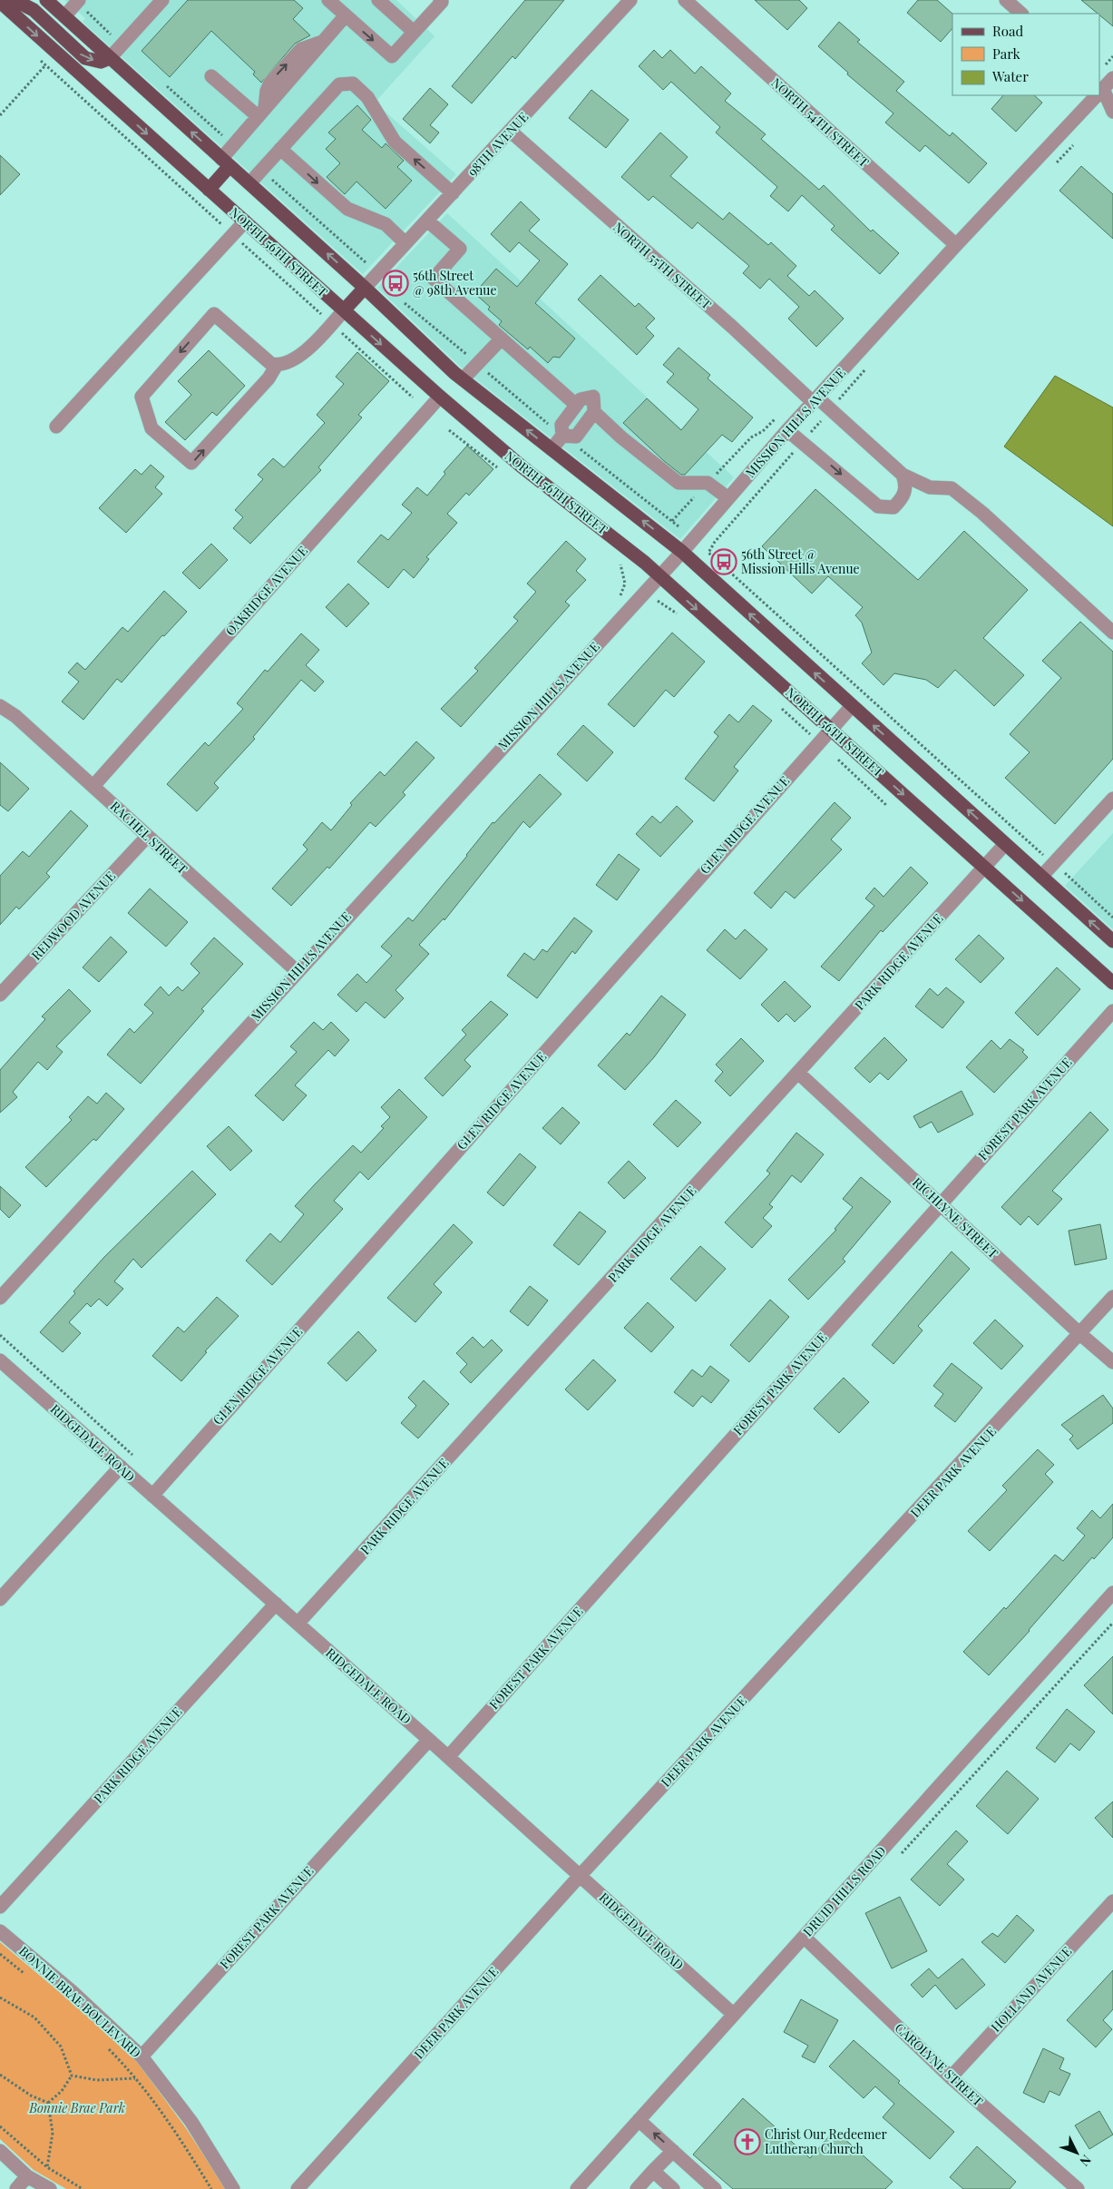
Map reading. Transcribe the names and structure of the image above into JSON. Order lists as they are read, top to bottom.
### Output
{
  "streets": {
    "main road": ["NORTH 56TH STREET"],
    "street": [
      "NORTH 54TH STREET",
      "98TH AVENUE",
      "NORTH 55TH STREET",
      "MISSION HILLS AVENUE",
      "OAKRIDGE AVENUE",
      "GLEN RIDGE AVENUE",
      "RACHEL STREET",
      "REDWOOD AVENUE",
      "PARK RIDGE AVENUE",
      "FOREST PARK AVENUE",
      "RICHLYNE STREET",
      "RIDGEDALE ROAD",
      "DEER PARK AVENUE",
      "DRUID HILLS ROAD",
      "HOLLAND AVENUE",
      "BONNIE BRAE BOULEVARD",
      "CAROLYNE STREET"
    ]
  },
  "crossings": [
    ["NORTH 54TH STREET", "MISSION HILLS AVENUE"],
    ["98TH AVENUE", "NORTH 55TH STREET"],
    ["NORTH 56TH STREET", "MISSION HILLS AVENUE"],
    ["NORTH 56TH STREET", "OAKRIDGE AVENUE"],
    ["NORTH 56TH STREET", "GLEN RIDGE AVENUE"],
    ["NORTH 56TH STREET", "PARK RIDGE AVENUE"],
    ["NORTH 55TH STREET", "MISSION HILLS AVENUE"],
    ["MISSION HILLS AVENUE", "RACHEL STREET"],
    ["OAKRIDGE AVENUE", "RACHEL STREET"],
    ["GLEN RIDGE AVENUE", "RIDGEDALE ROAD"],
    ["RACHEL STREET", "REDWOOD AVENUE"],
    ["PARK RIDGE AVENUE", "RICHLYNE STREET"],
    ["PARK RIDGE AVENUE", "RIDGEDALE ROAD"],
    ["FOREST PARK AVENUE", "RICHLYNE STREET"],
    ["FOREST PARK AVENUE", "RIDGEDALE ROAD"],
    ["FOREST PARK AVENUE", "BONNIE BRAE BOULEVARD"],
    ["RICHLYNE STREET", "DEER PARK AVENUE"],
    ["RIDGEDALE ROAD", "DEER PARK AVENUE"],
    ["RIDGEDALE ROAD", "DRUID HILLS ROAD"],
    ["DRUID HILLS ROAD", "CAROLYNE STREET"],
    ["HOLLAND AVENUE", "CAROLYNE STREET"]
  ],
  "parks": ["Bonnie Brae Park"],
  "places": {
    "bus stop": ["56th Street @ 98th Avenue", "56th Street @ Mission Hills Avenue"],
    "church": ["Christ Our Redeemer Lutheran Church"]
  },
  "legend": ["Road", "Park", "Water"],
  "north": "bottom right"
}
